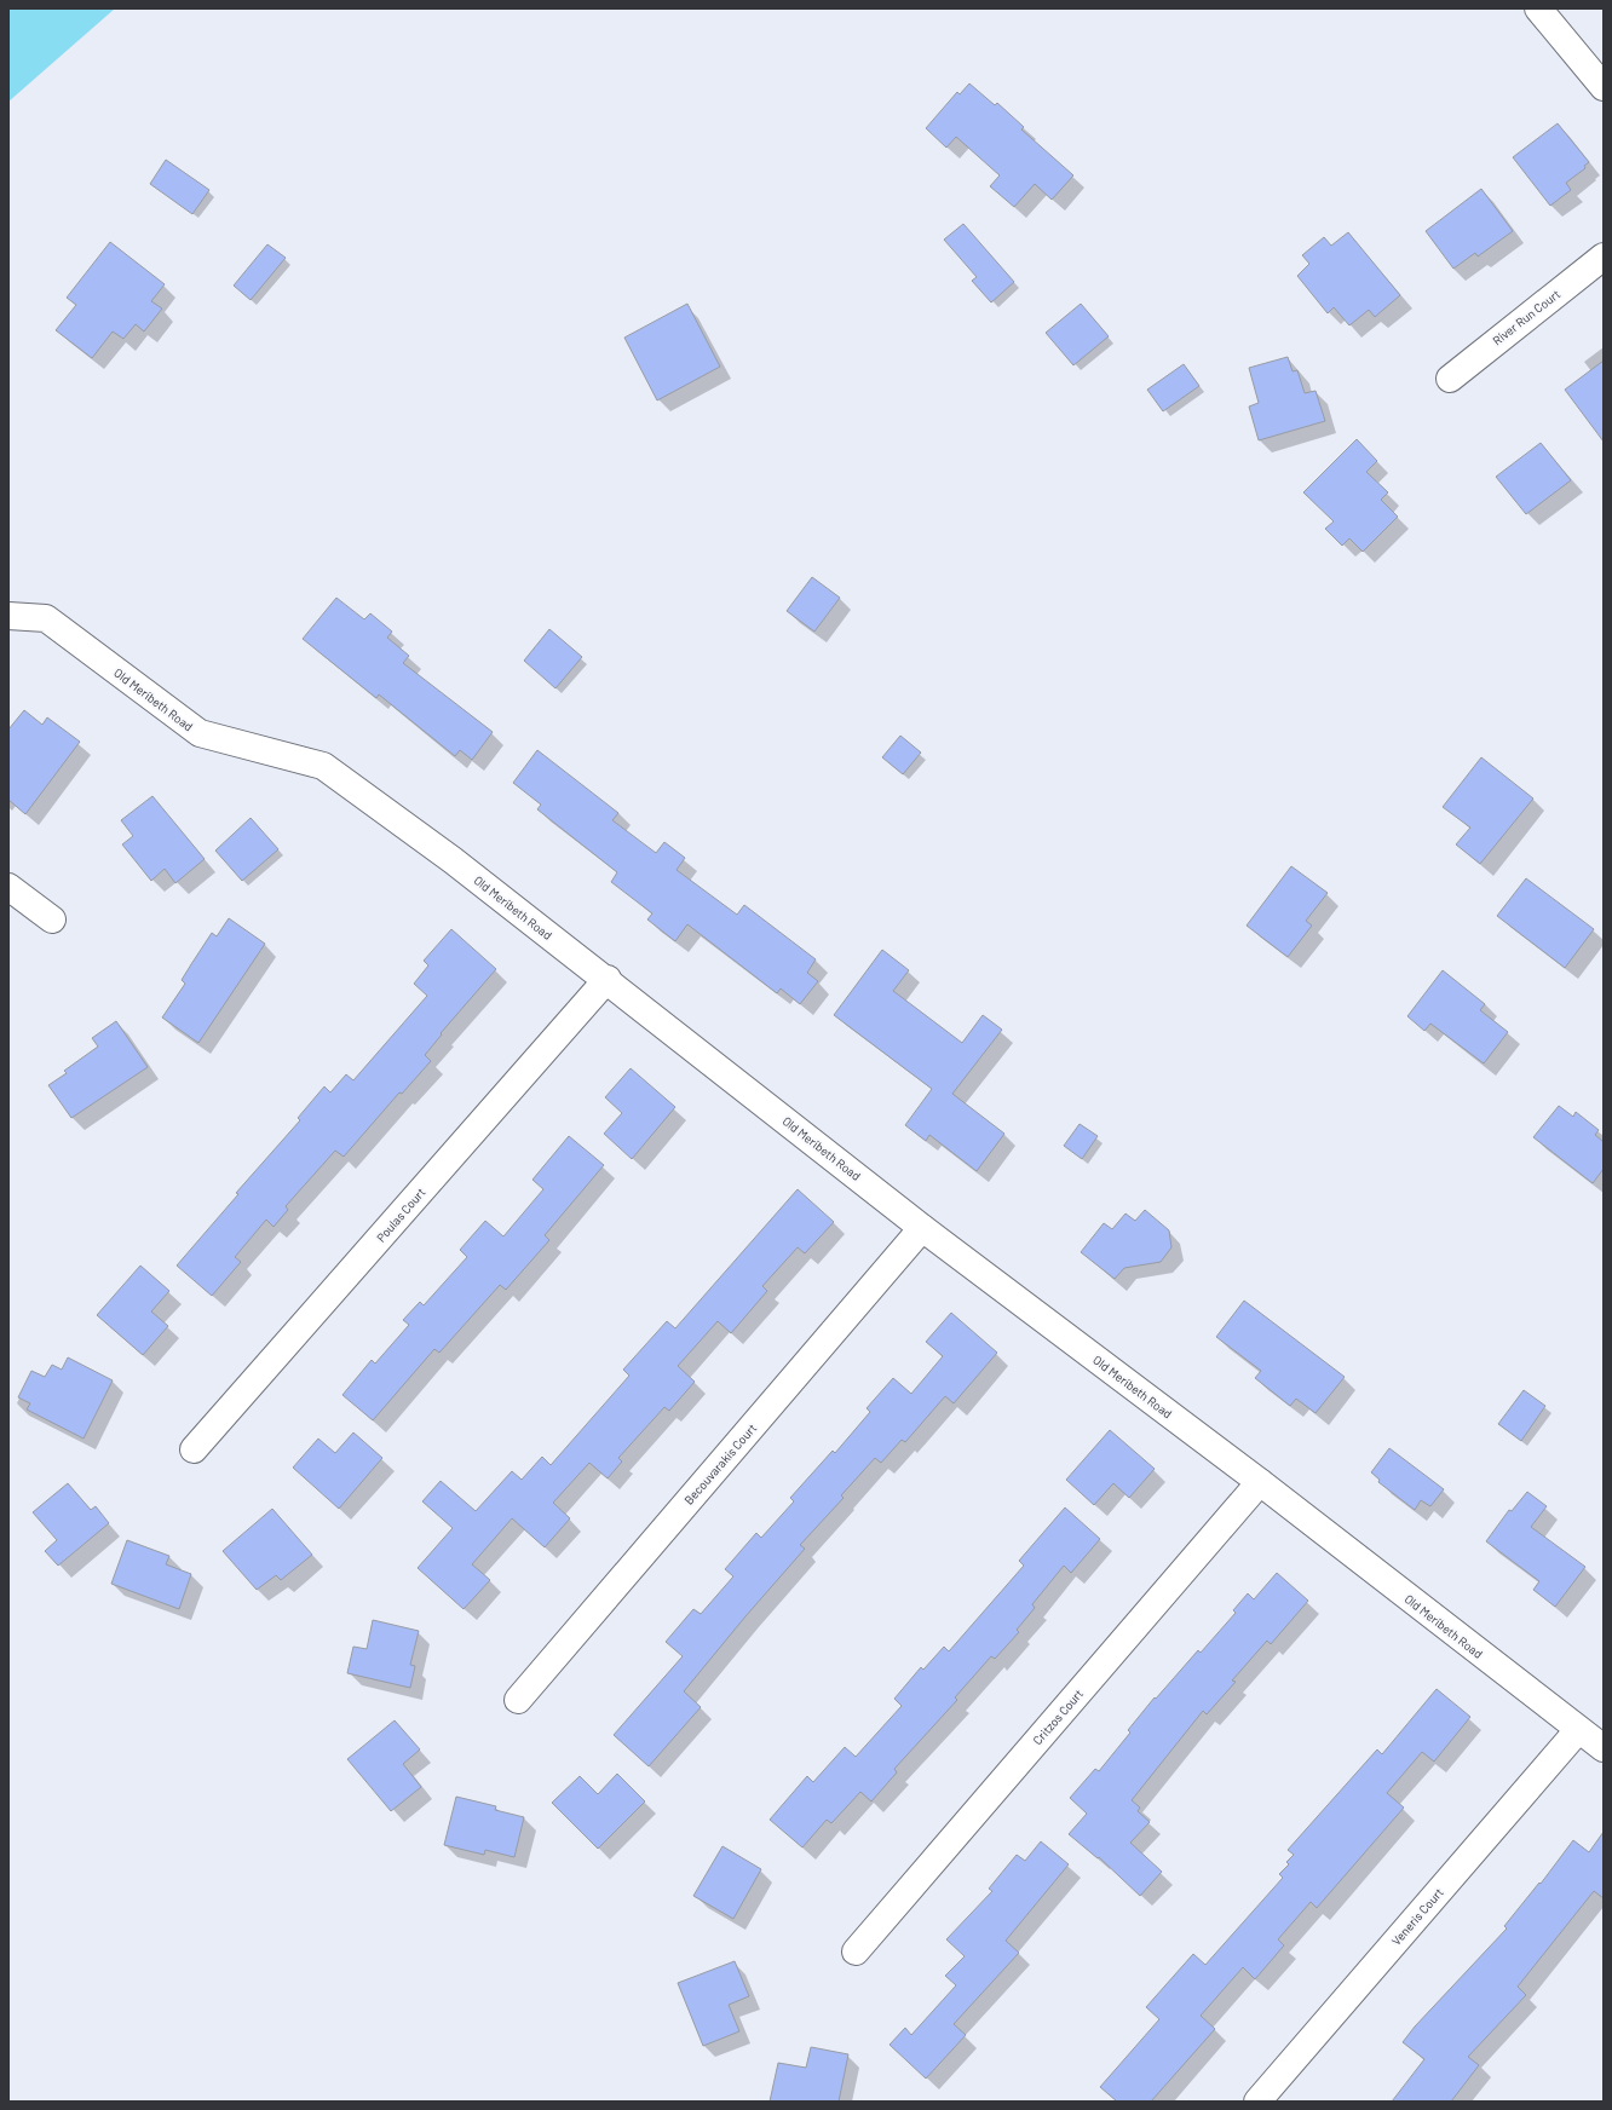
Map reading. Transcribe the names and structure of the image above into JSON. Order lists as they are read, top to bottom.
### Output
{
  "streets": {
    "street": [
      "River Run Court",
      "Old Meribeth Road",
      "Poulas Court",
      "Becouvarakis Court",
      "Critzos Court",
      "Veneris Court"
    ]
  },
  "crossings": [
    ["Old Meribeth Road", "Poulas Court"],
    ["Old Meribeth Road", "Becouvarakis Court"],
    ["Old Meribeth Road", "Critzos Court"],
    ["Old Meribeth Road", "Veneris Court"]
  ]
}
